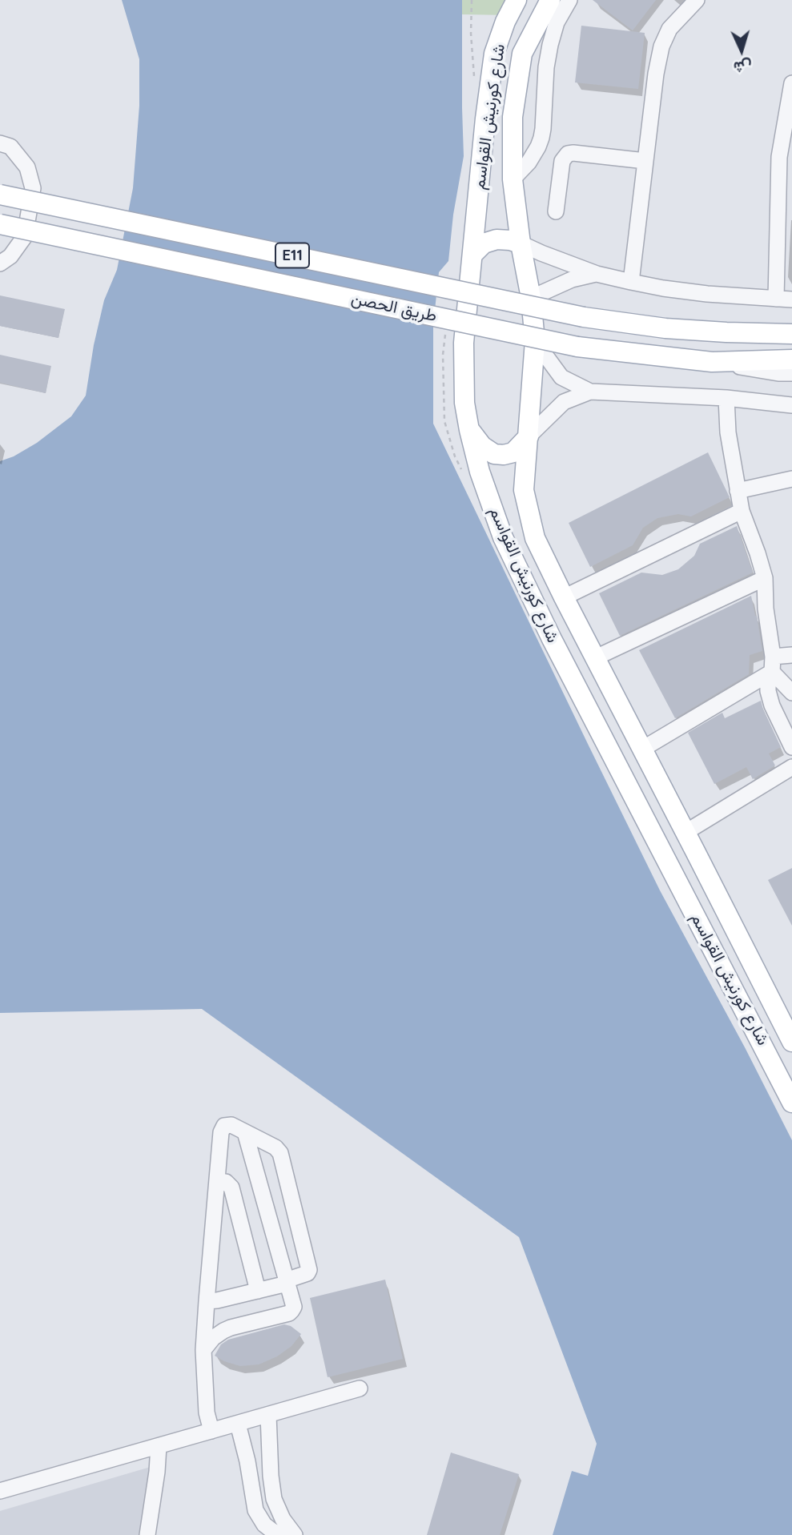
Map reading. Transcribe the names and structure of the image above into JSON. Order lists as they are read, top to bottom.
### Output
{
  "streets": {
    "main road": ["شارع كورنيش القواسم", "E11", "طريق الحصن"]
  },
  "north": "bottom"
}
